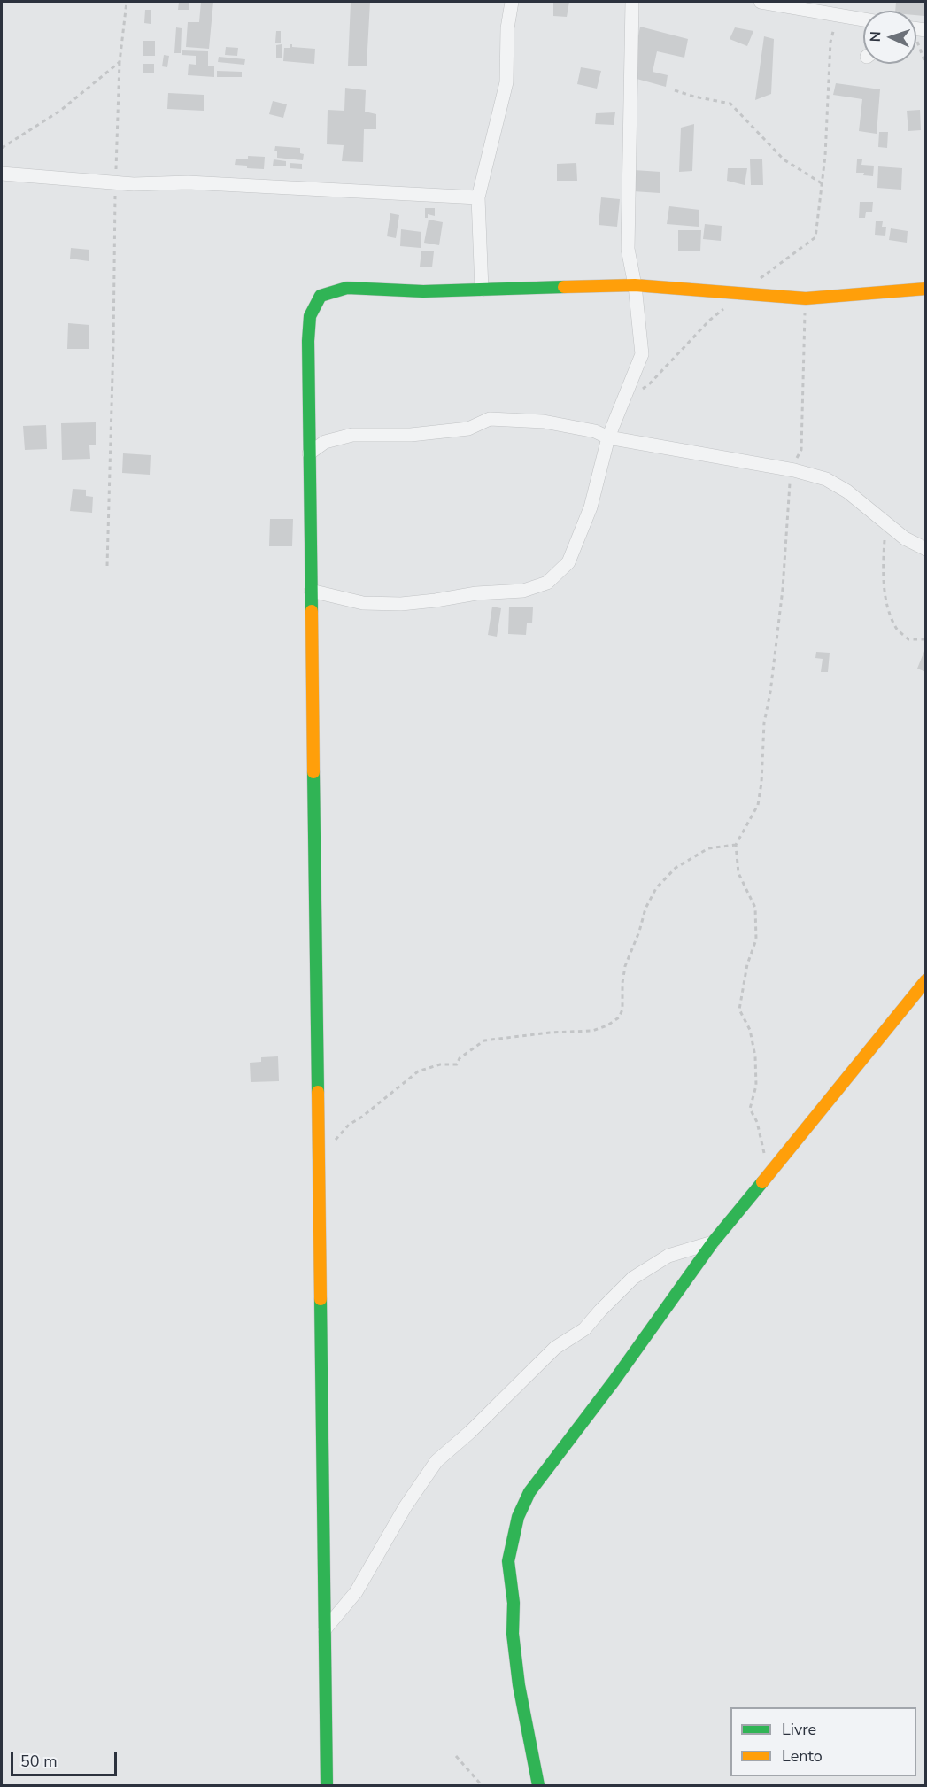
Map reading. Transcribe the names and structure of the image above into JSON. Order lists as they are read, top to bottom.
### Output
{
  "legend": ["Livre", "Lento"],
  "scale_bar": "50 m",
  "north": "left"
}
